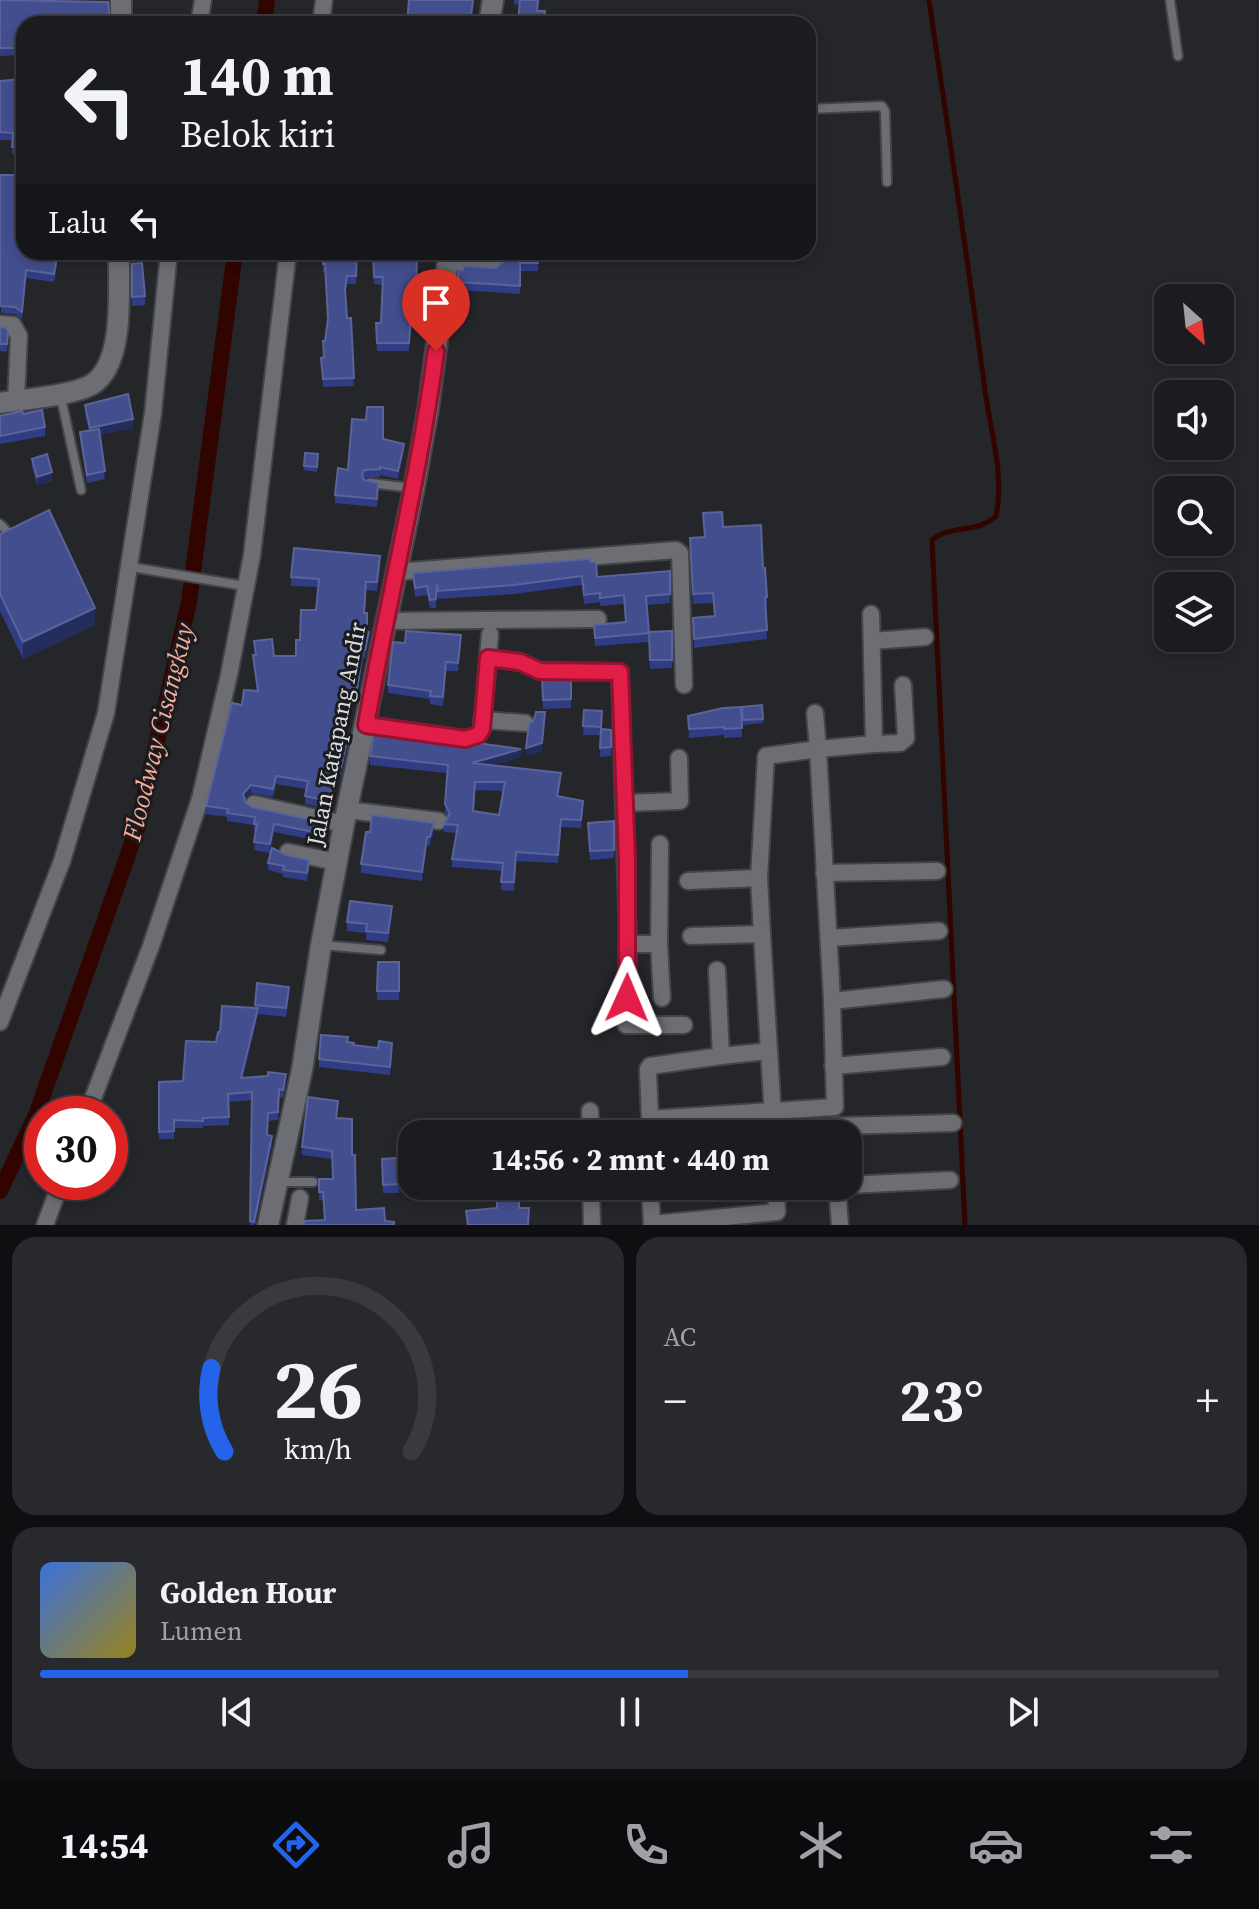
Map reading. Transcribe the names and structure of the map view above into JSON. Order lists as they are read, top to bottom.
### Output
{
  "streets": {
    "street": ["Jalan Katapang Andir"]
  },
  "water": ["Floodway Cisangkuy"],
  "north": "bottom right",
  "page": {
    "turn": ["140 m", "Belok kiri"],
    "then": "Lalu",
    "limit": "30",
    "trip": "14:56 · 2 mnt · 440 m",
    "tile": "AC",
    "heat": ["−", "23°", "+"],
    "song": ["Golden Hour", "Lumen"],
    "tabs": "14:54",
    "gauge": ["26", "km/h"]
  }
}
